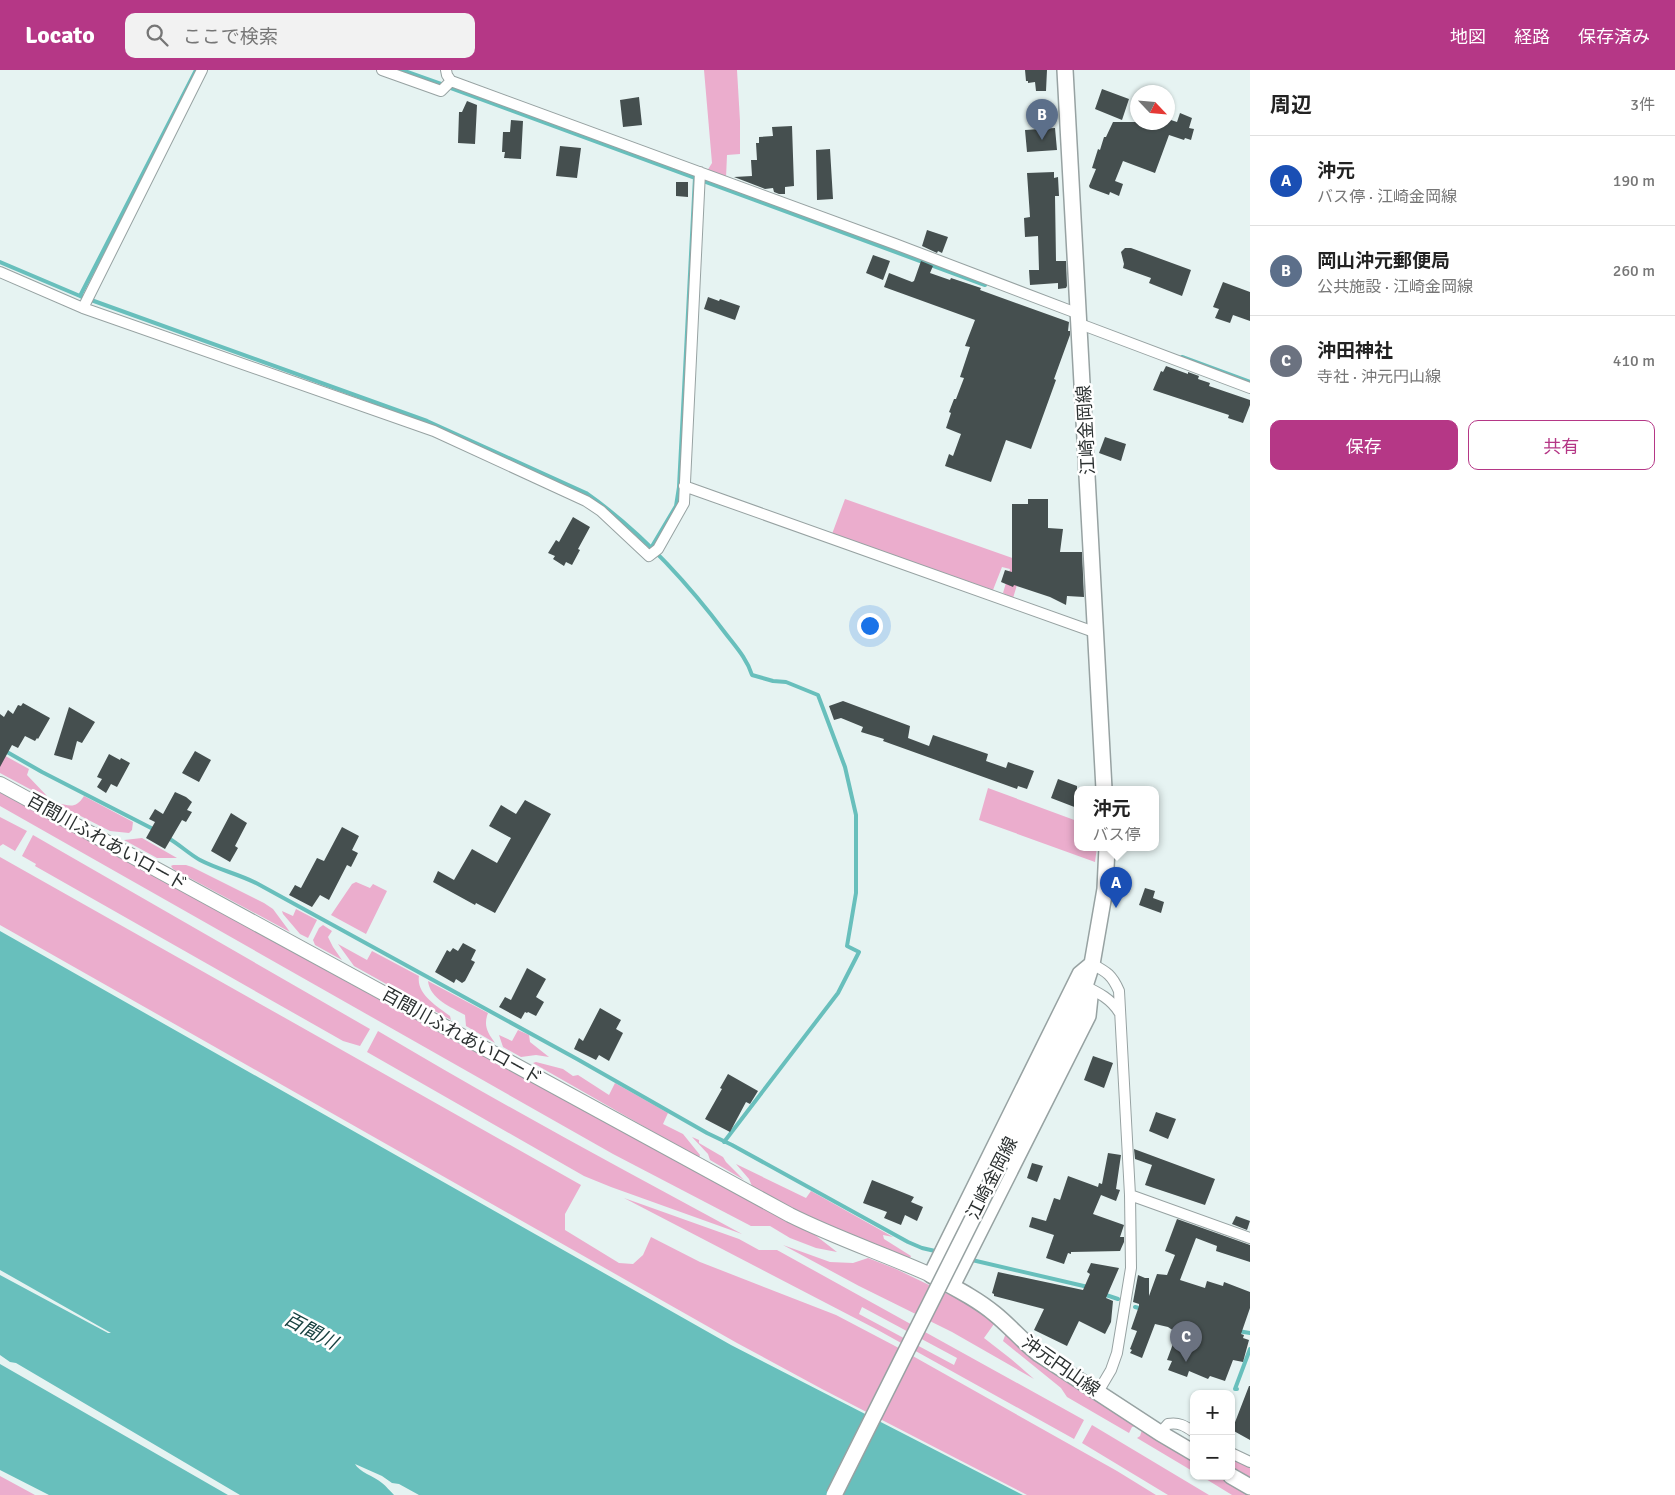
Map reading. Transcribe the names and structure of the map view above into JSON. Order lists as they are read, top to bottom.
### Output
{
  "streets": {
    "main road": ["江崎金岡線", "沖元円山線"],
    "street": ["百間川ふれあいロード"]
  },
  "crossings": [
    ["百間川ふれあいロード", "沖元円山線"]
  ],
  "water": ["百間川"],
  "north": "bottom right",
  "page": {
    "header": "Locato",
    "search": "ここで検索",
    "nav": ["地図", "経路", "保存済み"],
    "heading": ["周辺", "3件"],
    "pins": ["B", "A", "C"],
    "list": [
      {
        "mark": "A",
        "name": "沖元",
        "note": "バス停 · 江崎金岡線",
        "value": "190 m"
      },
      {
        "mark": "B",
        "name": "岡山沖元郵便局",
        "note": "公共施設 · 江崎金岡線",
        "value": "260 m"
      },
      {
        "mark": "C",
        "name": "沖田神社",
        "note": "寺社 · 沖元円山線",
        "value": "410 m"
      }
    ],
    "buttons": ["保存", "共有"],
    "popup": ["沖元", "バス停"],
    "map_buttons": ["+", "−"]
  }
}
